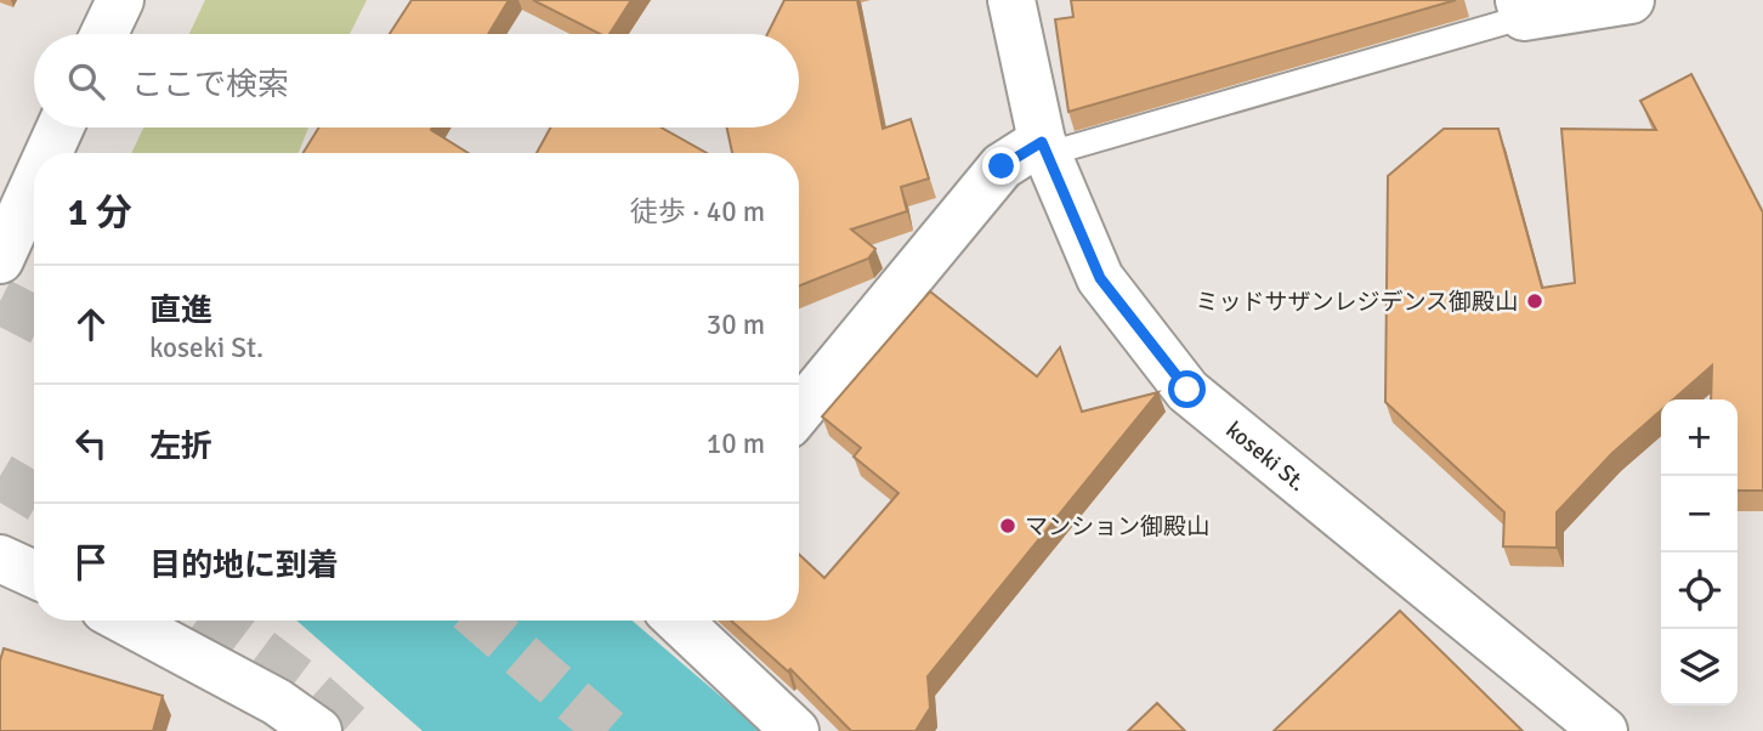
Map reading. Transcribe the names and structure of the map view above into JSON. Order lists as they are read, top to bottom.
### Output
{
  "streets": {
    "street": ["koseki St."]
  },
  "places": ["ミッドサザンレジデンス御殿山", "マンション御殿山"],
  "page": {
    "search": "ここで検索",
    "heading": ["1 分", "徒歩 · 40 m"],
    "list": [
      ["直進", "koseki St.", "30 m"],
      ["左折", "10 m"],
      "目的地に到着"
    ],
    "map_buttons": ["+", "−"]
  }
}
